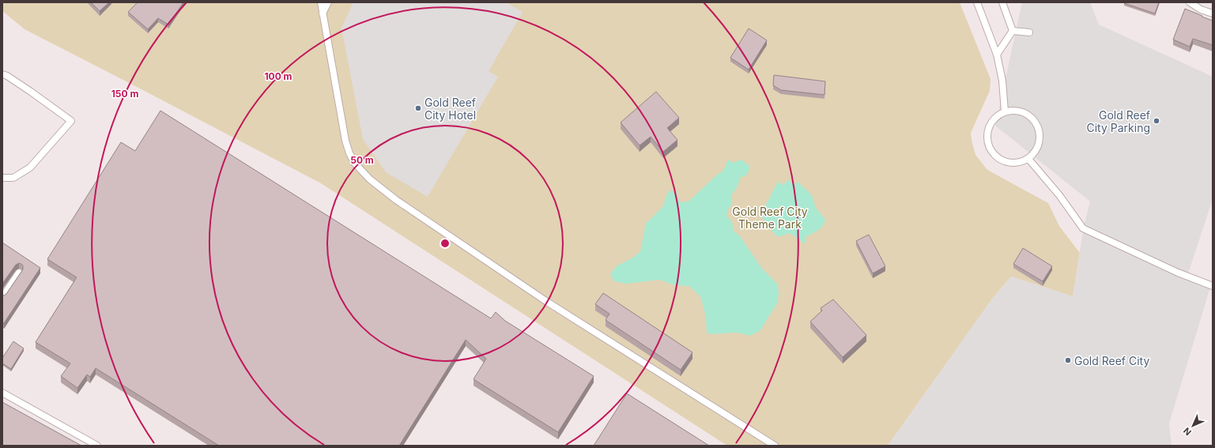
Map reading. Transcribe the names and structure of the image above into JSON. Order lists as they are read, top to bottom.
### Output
{
  "parks": ["Gold Reef City Theme Park"],
  "places": ["Gold Reef City Hotel", "Gold Reef City Parking", "Gold Reef City"],
  "north": "bottom left",
  "rings": ["100 m", "150 m", "50 m"]
}
